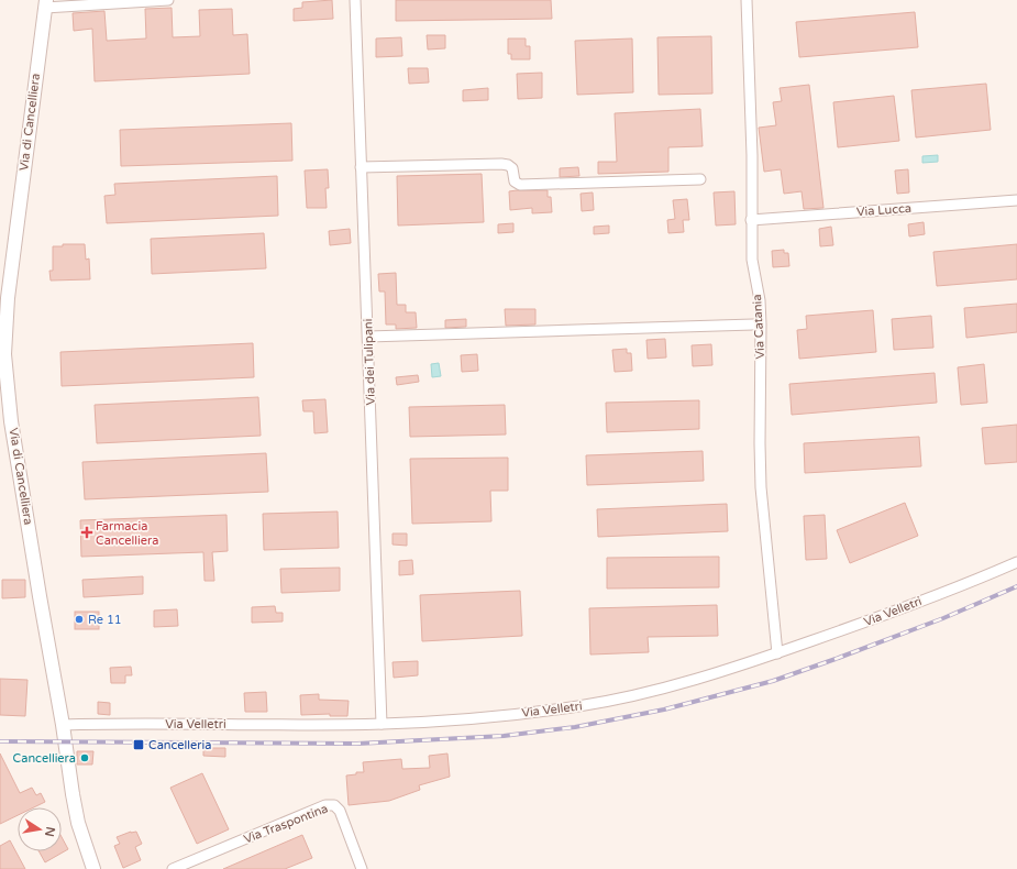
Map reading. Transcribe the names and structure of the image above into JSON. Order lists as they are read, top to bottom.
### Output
{
  "streets": {
    "street": [
      "Via di Cancelliera",
      "Via Lucca",
      "Via Catania",
      "Via dei Tulipani",
      "Via Velletri",
      "Via Traspontina"
    ]
  },
  "crossings": [
    ["Via di Cancelliera", "Via Velletri"],
    ["Via Lucca", "Via Catania"],
    ["Via Catania", "Via Velletri"],
    ["Via dei Tulipani", "Via Velletri"]
  ],
  "places": {
    "health": ["Farmacia Cancelliera"],
    "other": ["Re 11", "Cancelliera"],
    "transit": ["Cancelleria"]
  },
  "north": "right"
}
